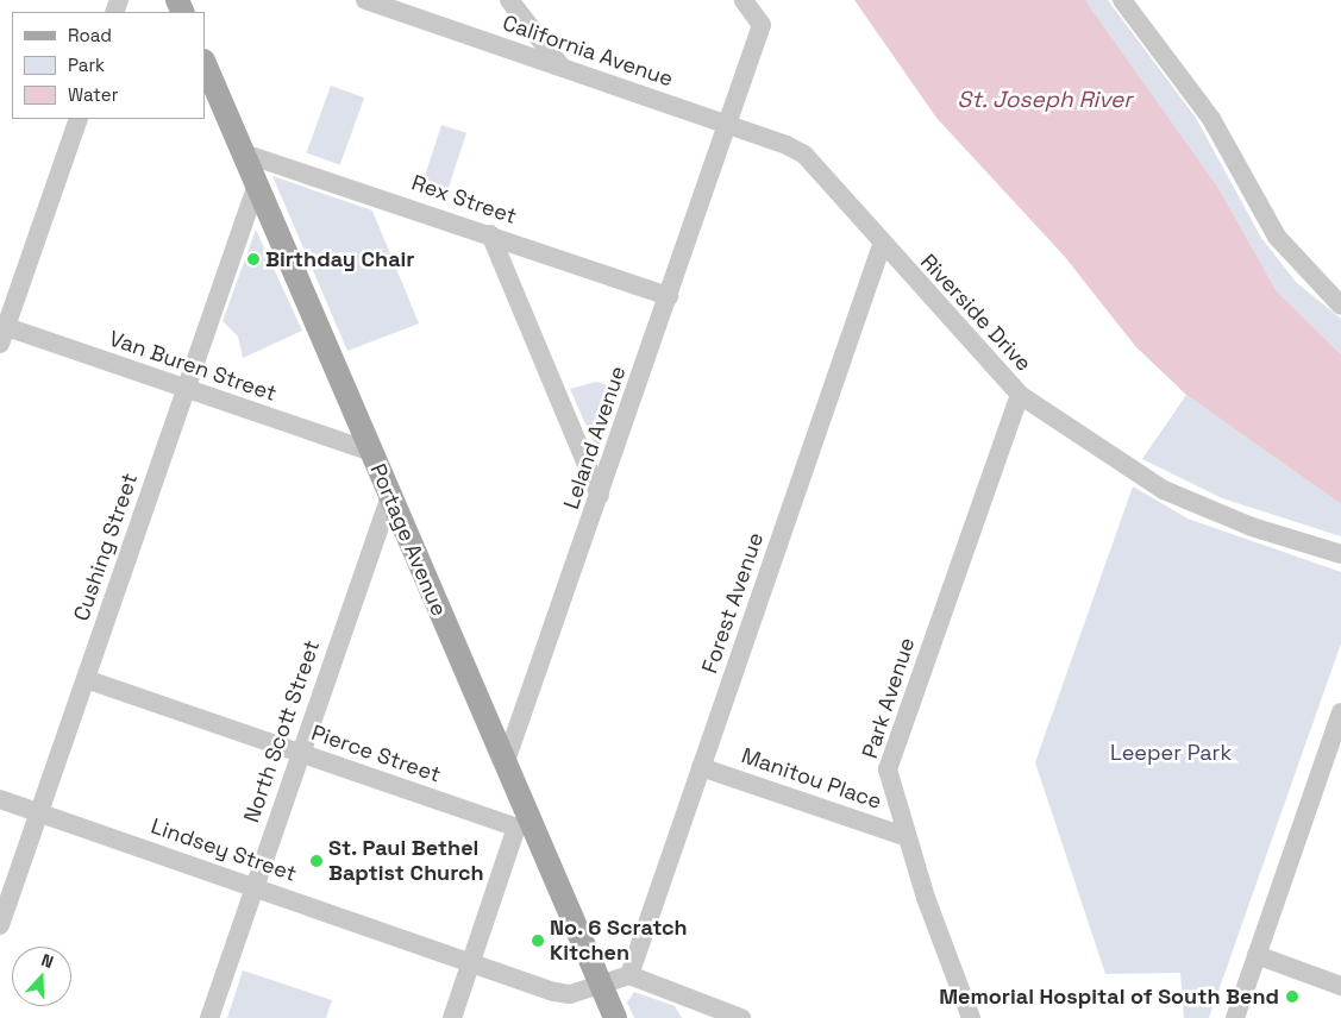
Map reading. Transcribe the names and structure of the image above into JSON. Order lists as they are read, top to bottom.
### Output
{
  "streets": {
    "main road": ["Portage Avenue"],
    "street": [
      "California Avenue",
      "Rex Street",
      "Riverside Drive",
      "Van Buren Street",
      "Leland Avenue",
      "Cushing Street",
      "Forest Avenue",
      "Park Avenue",
      "North Scott Street",
      "Pierce Street",
      "Manitou Place",
      "Lindsey Street"
    ]
  },
  "crossings": [
    ["California Avenue", "Riverside Drive"],
    ["California Avenue", "Leland Avenue"],
    ["Rex Street", "Leland Avenue"],
    ["Rex Street", "Portage Avenue"],
    ["Riverside Drive", "Leland Avenue"],
    ["Riverside Drive", "Forest Avenue"],
    ["Riverside Drive", "Park Avenue"],
    ["Van Buren Street", "Portage Avenue"],
    ["Van Buren Street", "Cushing Street"],
    ["Leland Avenue", "Portage Avenue"],
    ["Portage Avenue", "Cushing Street"],
    ["Portage Avenue", "North Scott Street"],
    ["Portage Avenue", "Pierce Street"],
    ["Portage Avenue", "Lindsey Street"],
    ["Cushing Street", "Pierce Street"],
    ["Cushing Street", "Lindsey Street"],
    ["Forest Avenue", "Manitou Place"],
    ["Forest Avenue", "Lindsey Street"],
    ["Park Avenue", "Manitou Place"],
    ["North Scott Street", "Pierce Street"],
    ["North Scott Street", "Lindsey Street"]
  ],
  "water": ["St. Joseph River"],
  "parks": ["Leeper Park"],
  "places": [
    "Birthday Chair",
    "St. Paul Bethel Baptist Church",
    "No. 6 Scratch Kitchen",
    "Memorial Hospital of South Bend"
  ],
  "legend": ["Road", "Park", "Water"],
  "north": "top"
}
